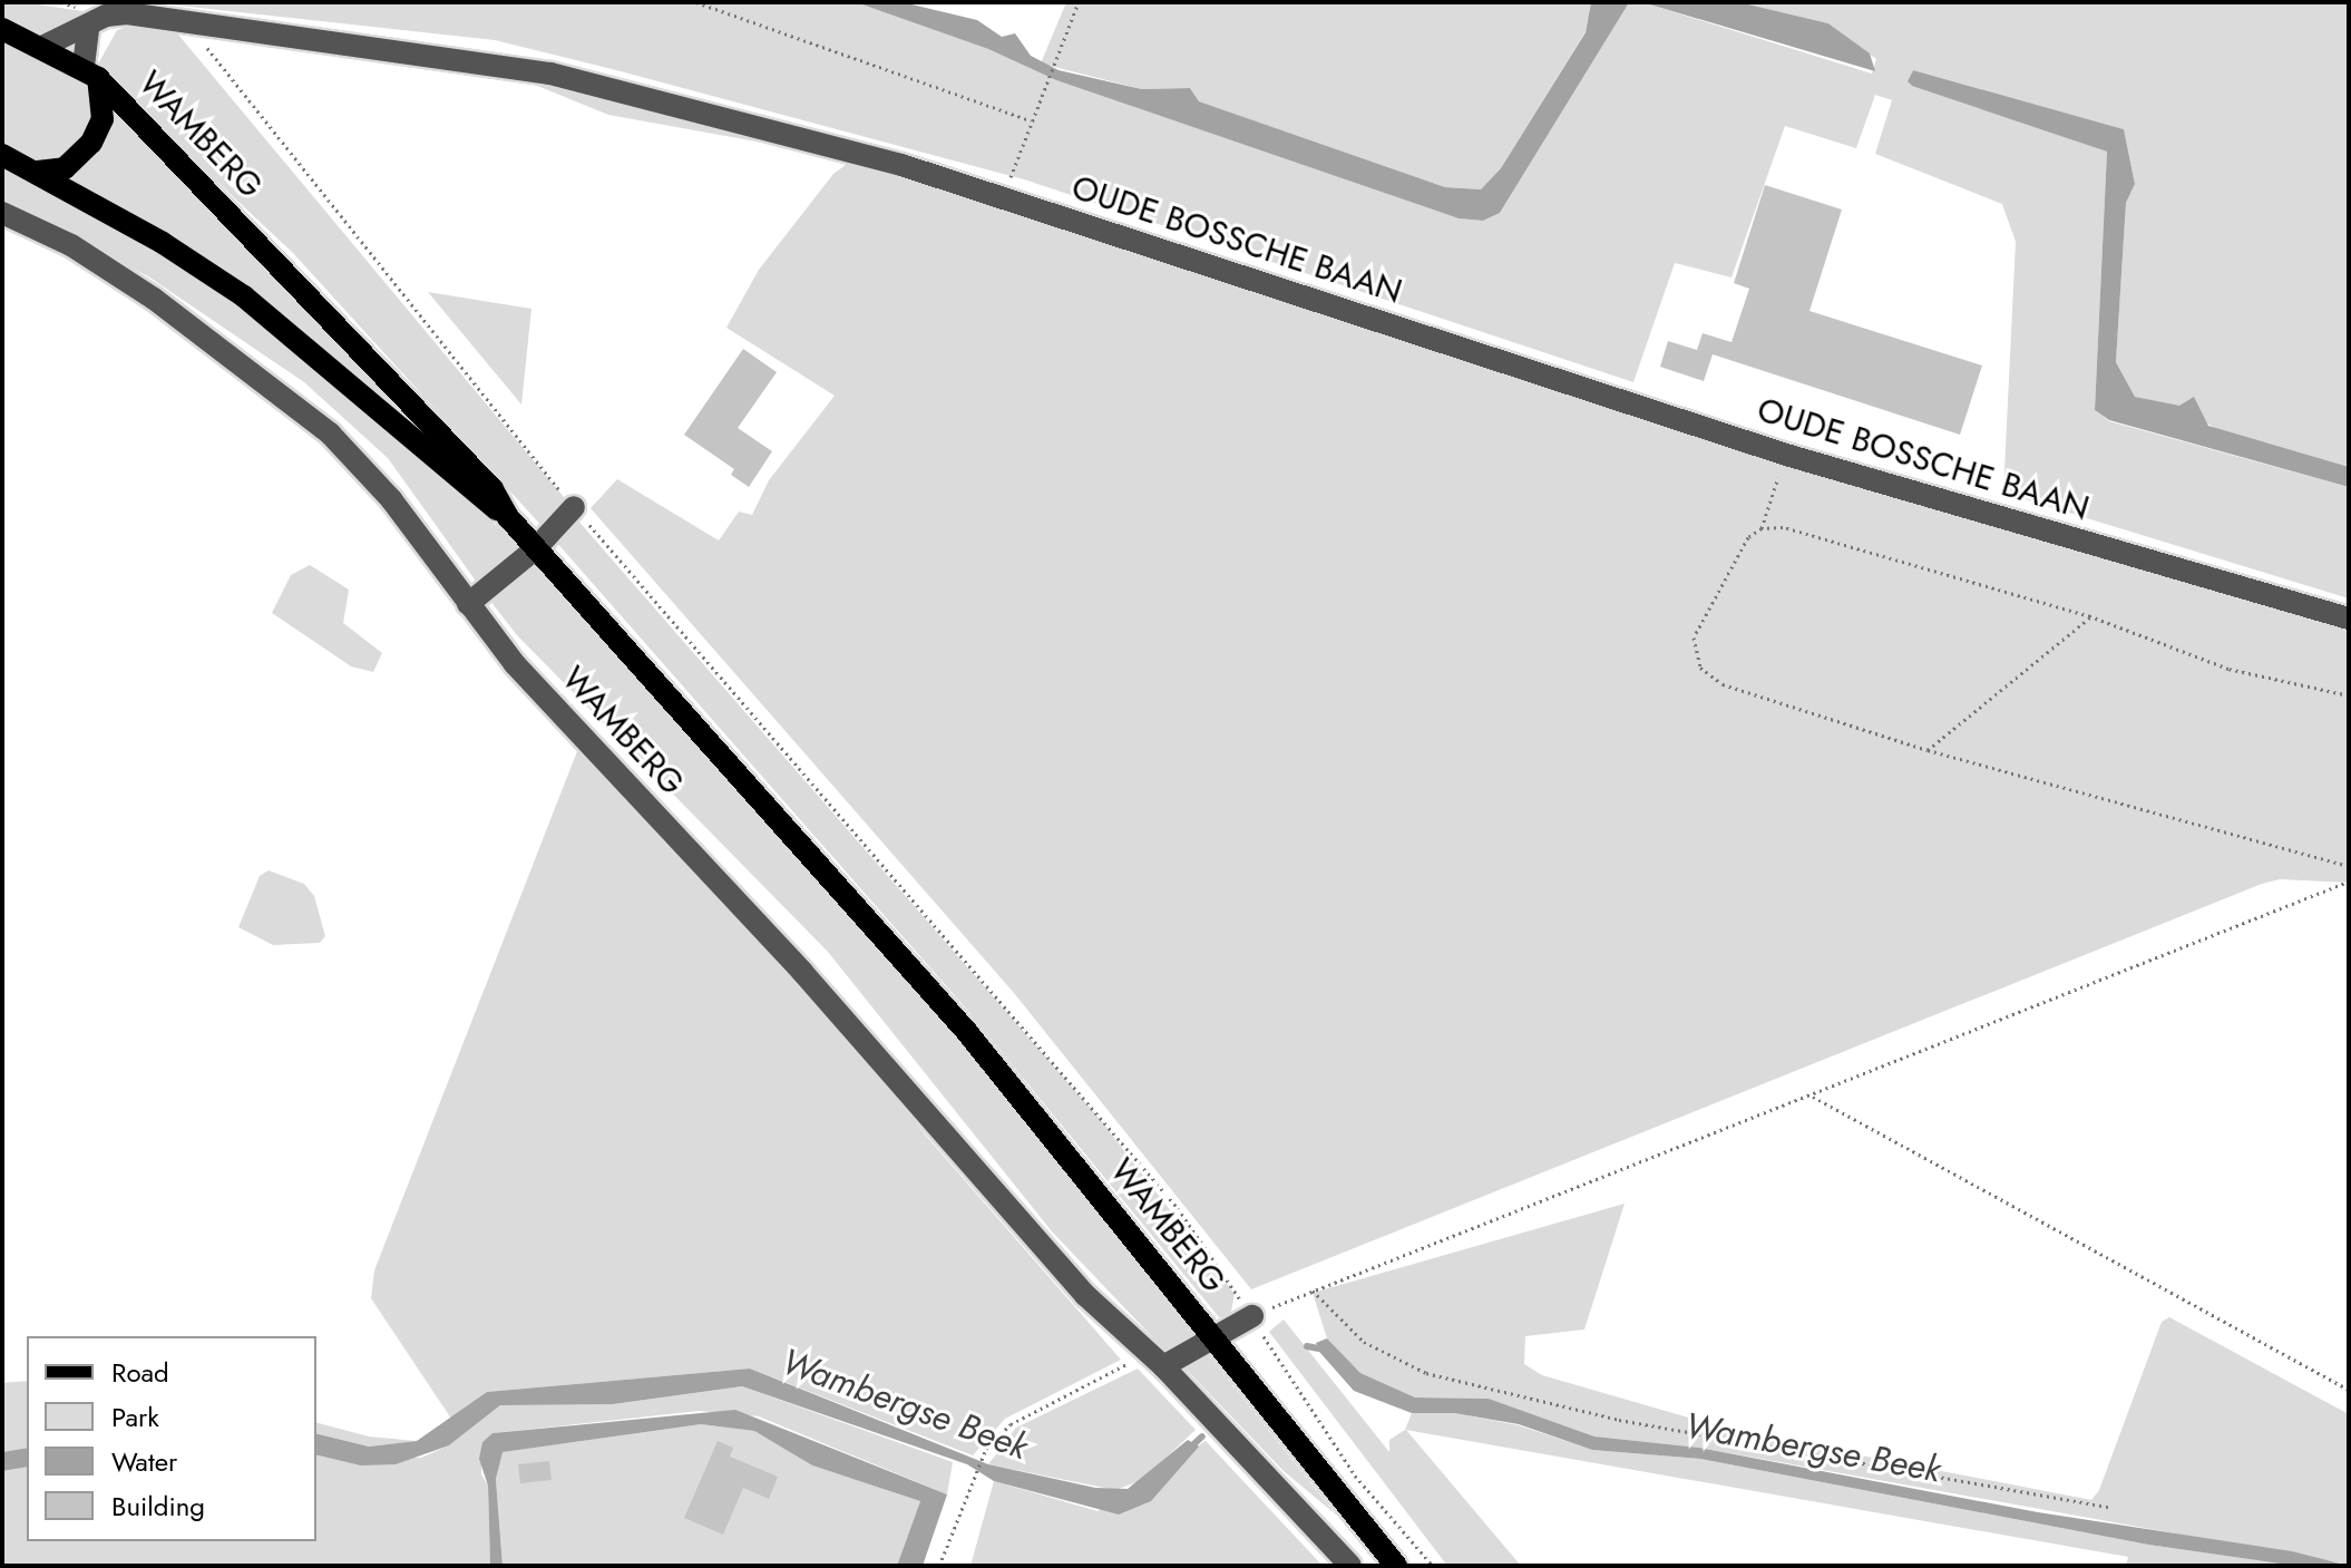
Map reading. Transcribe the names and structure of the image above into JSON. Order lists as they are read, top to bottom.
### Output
{
  "streets": {
    "main road": ["WAMBERG"],
    "street": ["OUDE BOSSCHE BAAN"]
  },
  "crossings": [
    ["WAMBERG", "OUDE BOSSCHE BAAN"]
  ],
  "water": ["Wambergse Beek"],
  "legend": [
    "Road",
    "Park",
    "Water",
    "Building"
  ]
}
